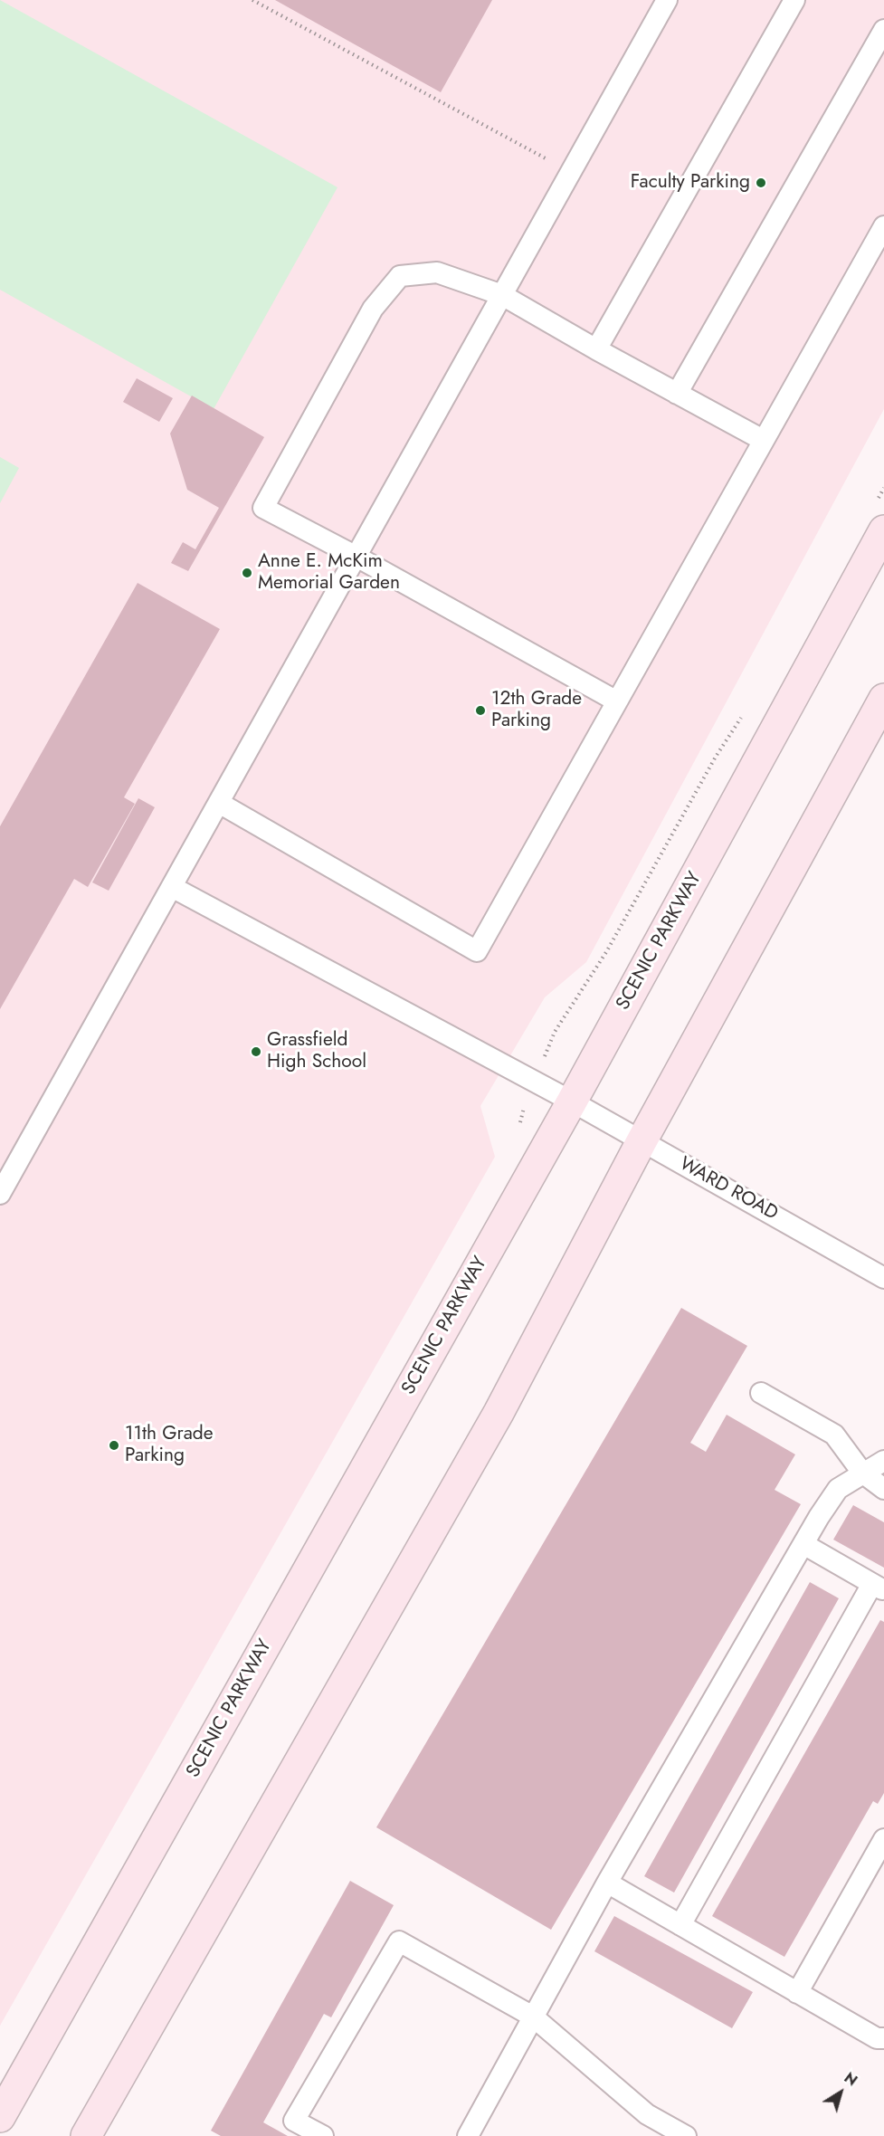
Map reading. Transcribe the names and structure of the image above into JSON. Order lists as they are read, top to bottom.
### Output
{
  "streets": {
    "street": ["SCENIC PARKWAY"],
    "lane": ["WARD ROAD"]
  },
  "crossings": [
    ["SCENIC PARKWAY", "WARD ROAD"]
  ],
  "places": [
    "Faculty Parking",
    "Anne E. McKim Memorial Garden",
    "12th Grade Parking",
    "Grassfield High School",
    "11th Grade Parking"
  ],
  "north": "top right"
}
